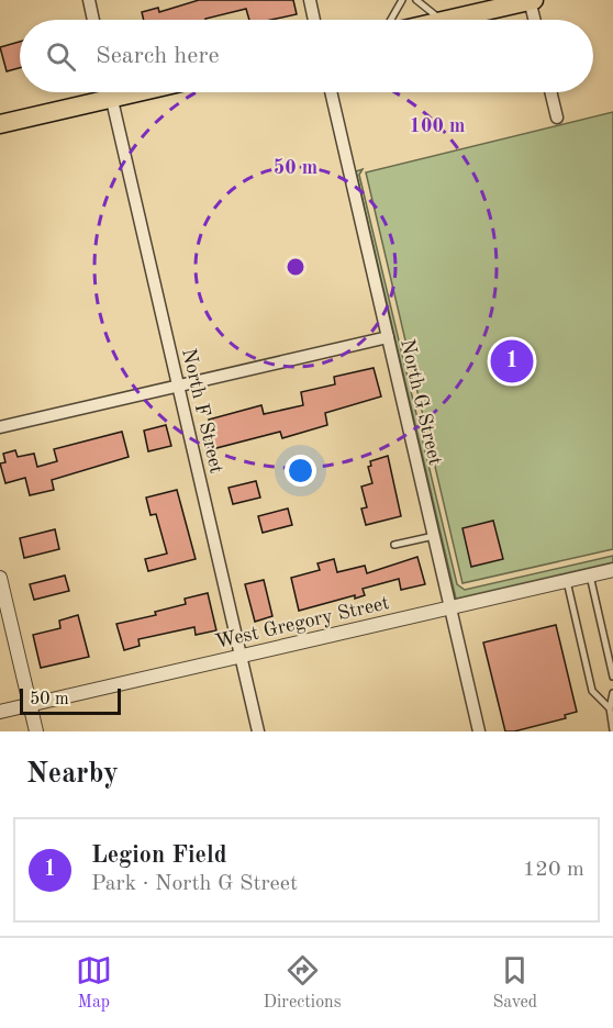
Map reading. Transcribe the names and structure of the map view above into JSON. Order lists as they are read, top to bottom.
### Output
{
  "streets": {
    "street": ["North G Street", "North F Street", "West Gregory Street"]
  },
  "crossings": [
    ["North G Street", "West Gregory Street"],
    ["North F Street", "West Gregory Street"]
  ],
  "scale_bar": "50 m",
  "page": {
    "search": "Search here",
    "pins": "1",
    "scale": "50 m",
    "heading": "Nearby",
    "list": [
      {
        "mark": "1",
        "name": "Legion Field",
        "note": "Park · North G Street",
        "value": "120 m"
      }
    ],
    "nav": ["Map", "Directions", "Saved"]
  },
  "rings": ["100 m", "50 m"]
}
